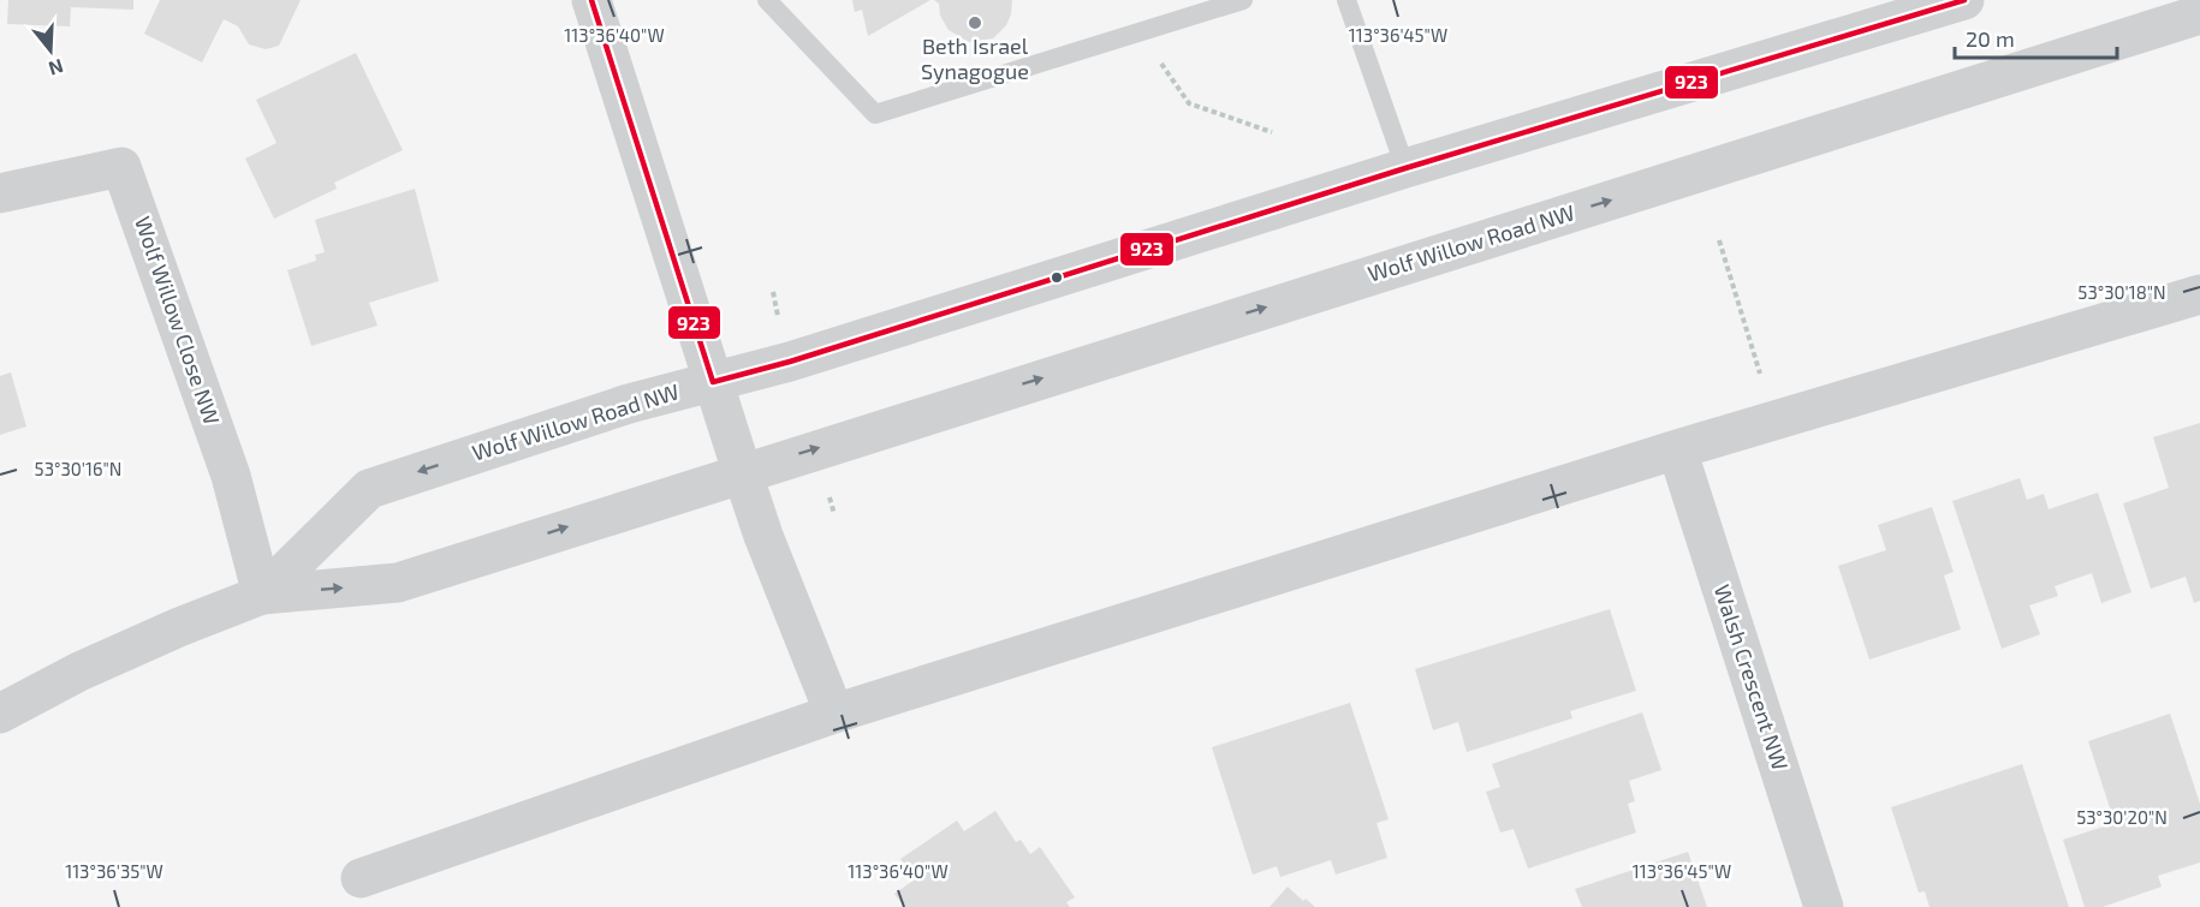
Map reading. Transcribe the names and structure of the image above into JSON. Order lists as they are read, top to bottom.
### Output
{
  "streets": {
    "street": ["Wolf Willow Road NW", "Wolf Willow Close NW", "Walsh Crescent NW"]
  },
  "crossings": [
    ["Wolf Willow Road NW", "Wolf Willow Close NW"]
  ],
  "places": ["Beth Israel Synagogue"],
  "lines": ["transit line 923"],
  "scale_bar": "20 m",
  "north": "bottom",
  "coordinates": [
    "113°36'40\"W",
    "113°36'45\"W",
    "53°30'18\"N",
    "53°30'16\"N",
    "53°30'20\"N",
    "113°36'35\"W"
  ]
}
